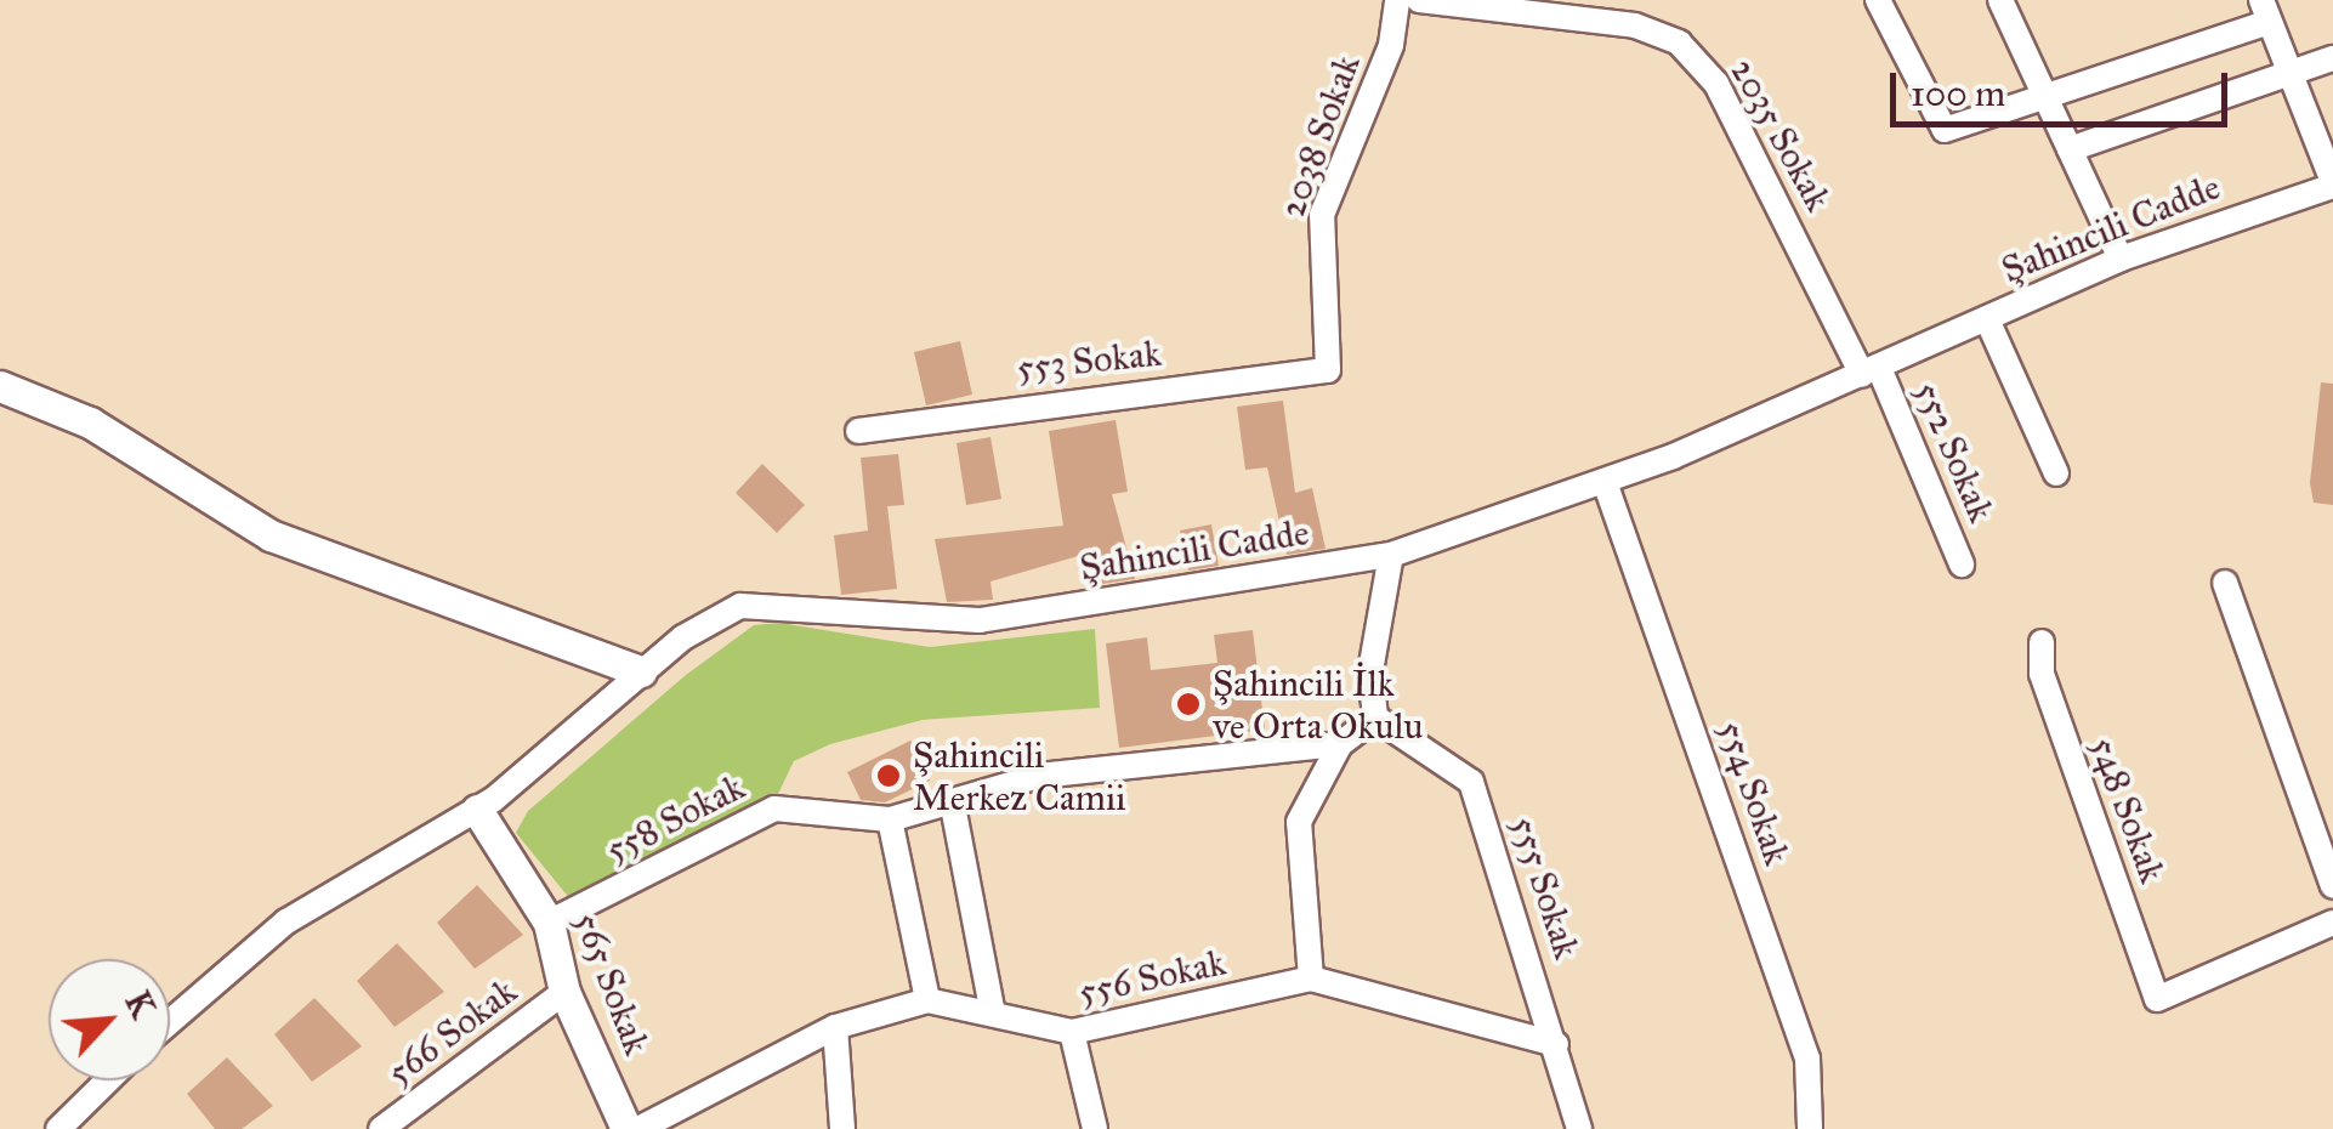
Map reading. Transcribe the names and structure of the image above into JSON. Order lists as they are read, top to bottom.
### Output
{
  "streets": {
    "street": [
      "2035 Sokak",
      "2038 Sokak",
      "Şahincili Cadde",
      "553 Sokak",
      "552 Sokak",
      "554 Sokak",
      "548 Sokak",
      "558 Sokak",
      "555 Sokak",
      "556 Sokak",
      "565 Sokak",
      "566 Sokak"
    ]
  },
  "crossings": [
    ["2035 Sokak", "Şahincili Cadde"],
    ["2035 Sokak", "552 Sokak"],
    ["2038 Sokak", "553 Sokak"],
    ["Şahincili Cadde", "552 Sokak"],
    ["Şahincili Cadde", "554 Sokak"],
    ["Şahincili Cadde", "565 Sokak"],
    ["558 Sokak", "565 Sokak"],
    ["555 Sokak", "556 Sokak"],
    ["565 Sokak", "566 Sokak"]
  ],
  "places": ["Şahincili İlk ve Orta Okulu", "Şahincili Merkez Camii"],
  "scale_bar": "100 m",
  "north": "top right"
}
